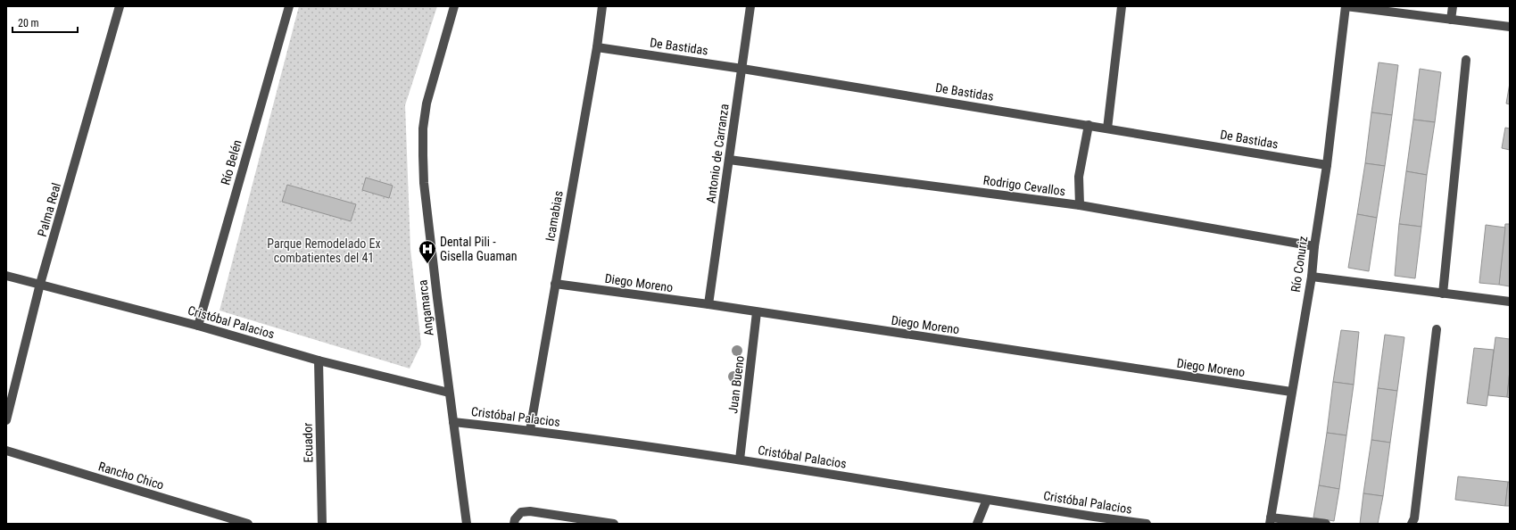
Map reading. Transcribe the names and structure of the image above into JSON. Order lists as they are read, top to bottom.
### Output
{
  "streets": {
    "street": [
      "De Bastidas",
      "Antonio de Carranza",
      "Río Belén",
      "Rodrigo Cevallos",
      "Palma Real",
      "Icamabias",
      "Río Conuriz",
      "Diego Moreno",
      "Angamarca",
      "Cristóbal Palacios",
      "Juan Bueno",
      "Ecuador",
      "Rancho Chico"
    ]
  },
  "crossings": [
    ["De Bastidas", "Antonio de Carranza"],
    ["De Bastidas", "Icamabias"],
    ["De Bastidas", "Río Conuriz"],
    ["Antonio de Carranza", "Rodrigo Cevallos"],
    ["Antonio de Carranza", "Diego Moreno"],
    ["Río Belén", "Cristóbal Palacios"],
    ["Rodrigo Cevallos", "Río Conuriz"],
    ["Palma Real", "Cristóbal Palacios"],
    ["Icamabias", "Diego Moreno"],
    ["Icamabias", "Cristóbal Palacios"],
    ["Río Conuriz", "Diego Moreno"],
    ["Diego Moreno", "Juan Bueno"],
    ["Angamarca", "Cristóbal Palacios"],
    ["Cristóbal Palacios", "Juan Bueno"],
    ["Cristóbal Palacios", "Ecuador"]
  ],
  "parks": ["Parque Remodelado Ex combatientes del 41"],
  "places": {
    "hospital": ["Dental Pili - Gisella Guaman"]
  },
  "scale_bar": "20 m"
}
